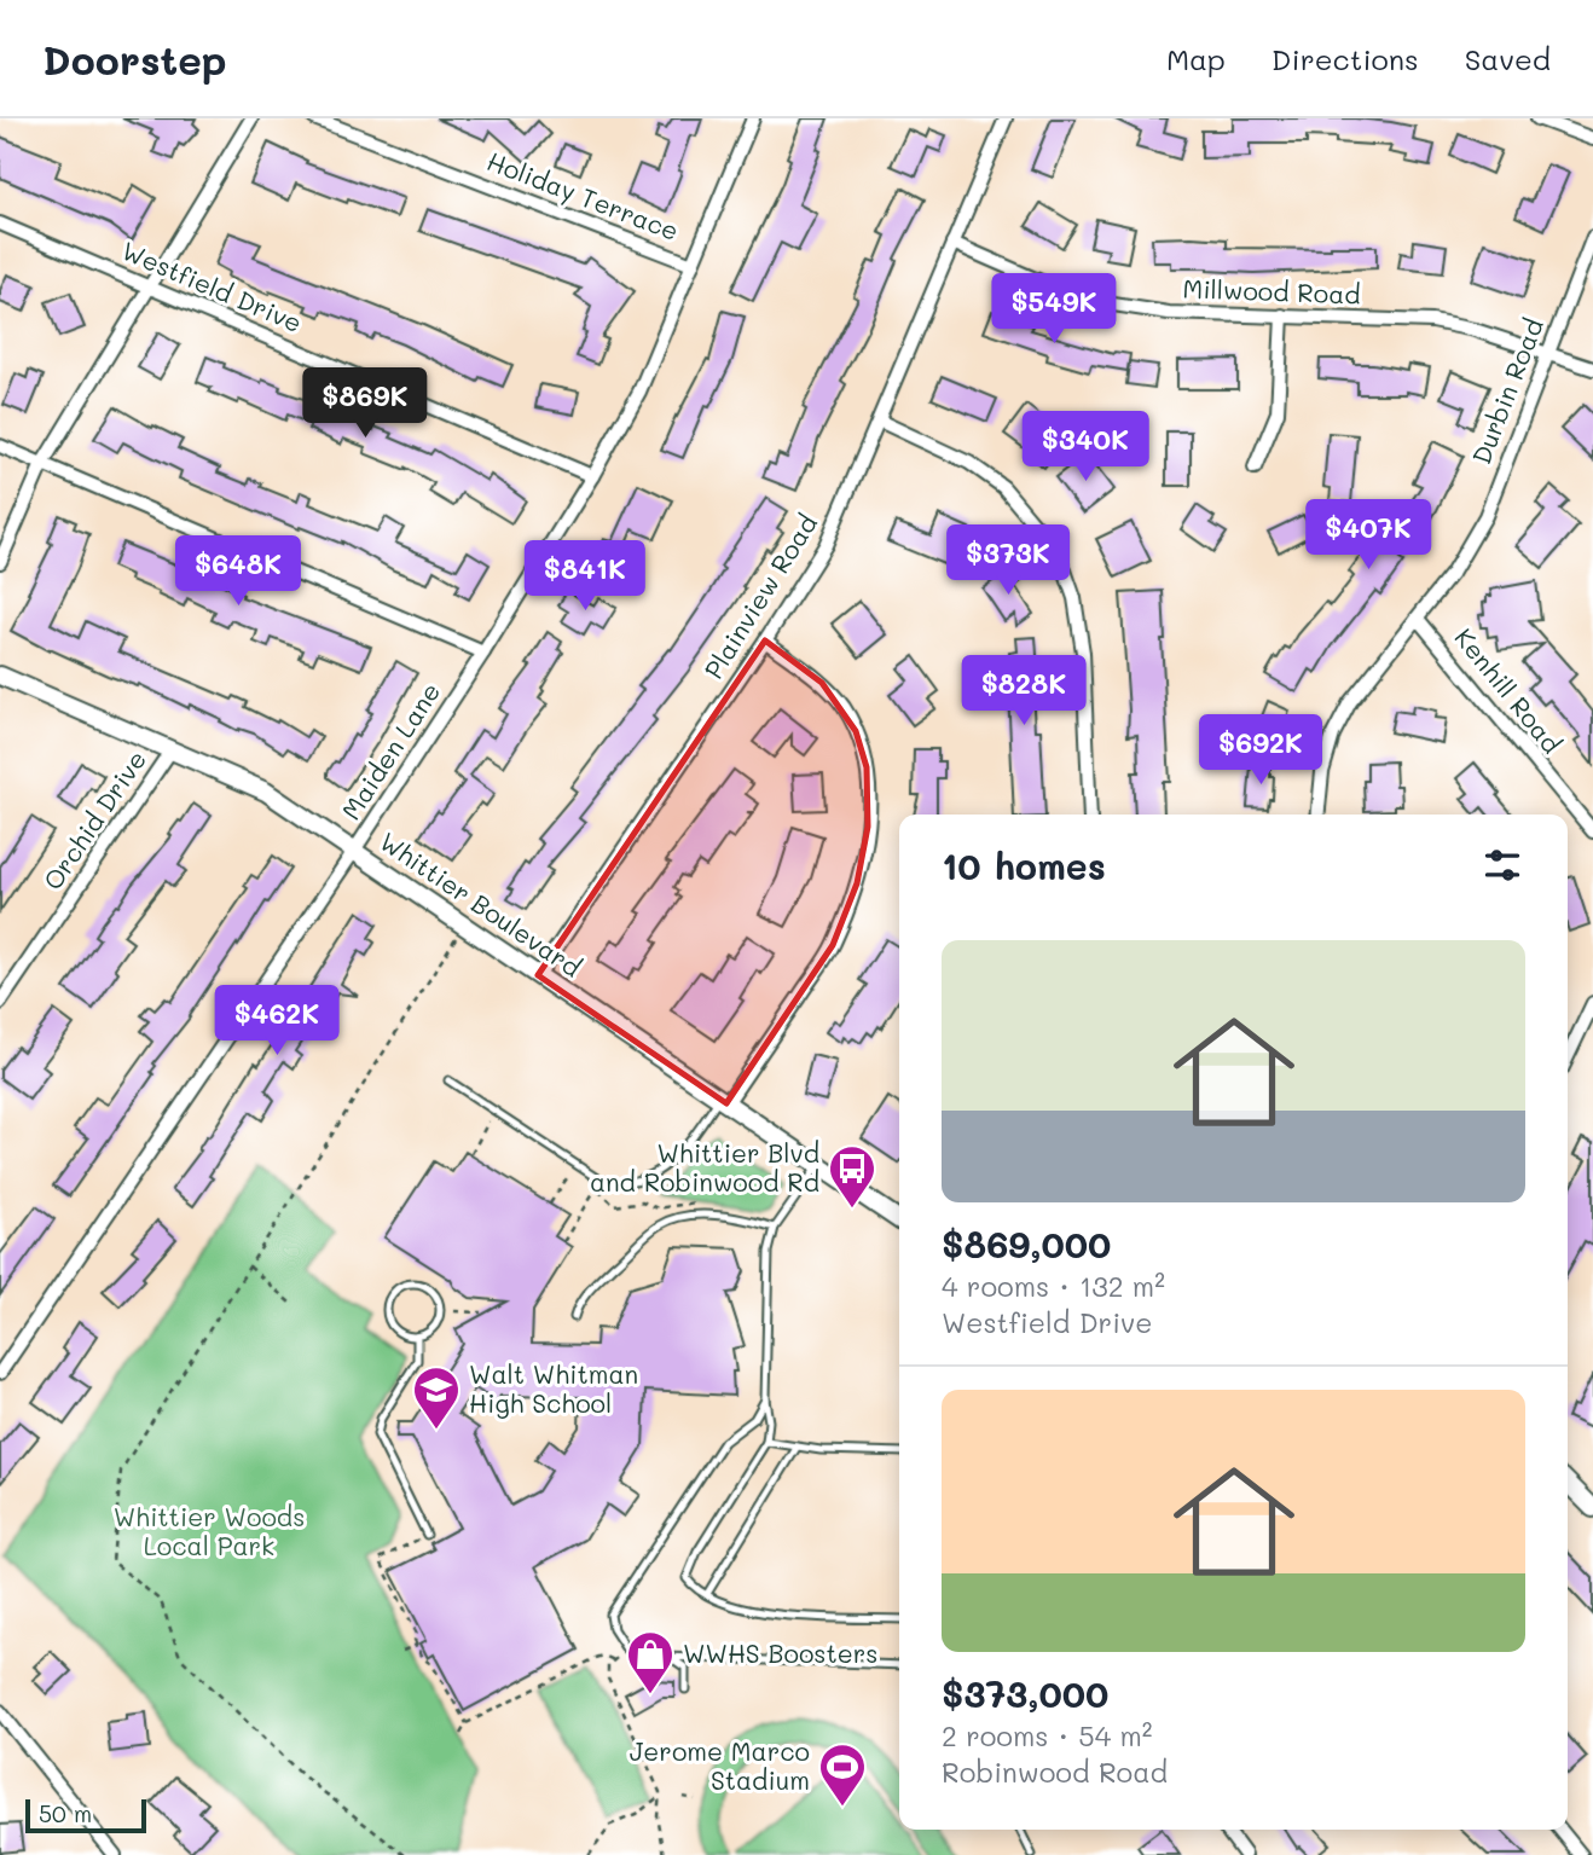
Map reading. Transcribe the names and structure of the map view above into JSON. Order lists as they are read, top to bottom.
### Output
{
  "streets": {
    "street": [
      "Holiday Terrace",
      "Westfield Drive",
      "Millwood Road",
      "Durbin Road",
      "Plainview Road",
      "Kenhill Road",
      "Maiden Lane",
      "Orchid Drive",
      "Whittier Boulevard"
    ]
  },
  "crossings": [
    ["Holiday Terrace", "Maiden Lane"],
    ["Westfield Drive", "Maiden Lane"],
    ["Millwood Road", "Durbin Road"],
    ["Millwood Road", "Plainview Road"],
    ["Durbin Road", "Kenhill Road"],
    ["Plainview Road", "Whittier Boulevard"],
    ["Maiden Lane", "Whittier Boulevard"],
    ["Orchid Drive", "Whittier Boulevard"]
  ],
  "parks": ["Whittier Woods Local Park"],
  "places": {
    "bus stop": ["Whittier Blvd and Robinwood Rd"],
    "school or university": ["Walt Whitman High School"],
    "shop": ["WWHS Boosters"],
    "sports": ["Jerome Marco Stadium"]
  },
  "scale_bar": "50 m",
  "page": {
    "header": "Doorstep",
    "nav": ["Map", "Directions", "Saved"],
    "price": [
      "$549K",
      "$869K",
      "$340K",
      "$407K",
      "$373K",
      "$648K",
      "$841K",
      "$828K",
      "$692K",
      "$462K"
    ],
    "heading": "10 homes",
    "list": [
      {
        "name": "$869,000",
        "note": "4 rooms · 132 m² · Westfield Drive"
      },
      {
        "name": "$373,000",
        "note": "2 rooms · 54 m² · Robinwood Road"
      }
    ],
    "scale": "50 m"
  }
}
